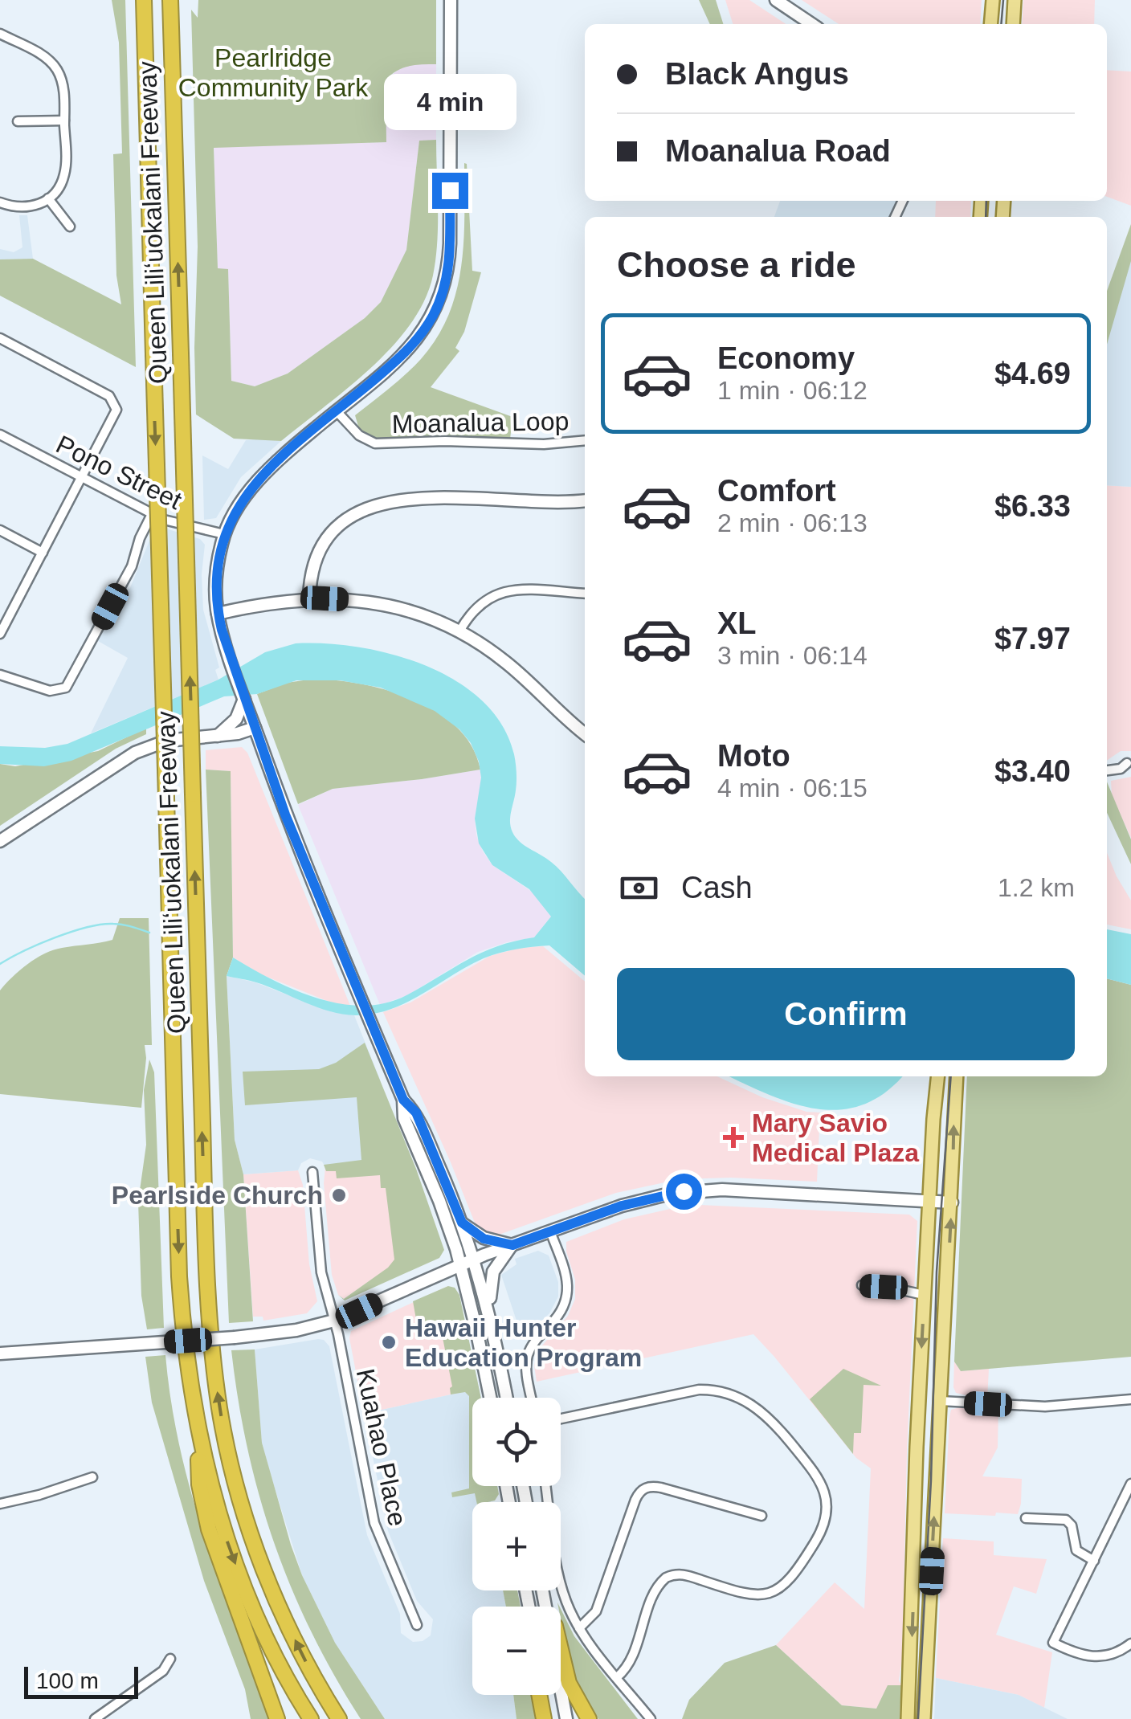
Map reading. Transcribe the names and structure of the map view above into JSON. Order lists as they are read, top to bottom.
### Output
{
  "streets": {
    "highway": ["Queen Liliʻuokalani Freeway"],
    "street": ["Moanalua Loop", "Pono Street", "Kuahao Place"]
  },
  "parks": ["Pearlridge Community Park"],
  "places": {
    "health": ["Mary Savio Medical Plaza"],
    "other": ["Pearlside Church", "Hawaii Hunter Education Program"]
  },
  "scale_bar": "100 m",
  "page": {
    "banner": ["Black Angus", "Moanalua Road"],
    "bubble": "4 min",
    "heading": "Choose a ride",
    "list": [
      {
        "name": "Economy",
        "note": "1 min · 06:12",
        "value": "$4.69"
      },
      {
        "name": "Comfort",
        "note": "2 min · 06:13",
        "value": "$6.33"
      },
      {
        "name": "XL",
        "note": "3 min · 06:14",
        "value": "$7.97"
      },
      {
        "name": "Moto",
        "note": "4 min · 06:15",
        "value": "$3.40"
      }
    ],
    "pay": ["Cash", "1.2 km"],
    "buttons": "Confirm",
    "map_buttons": ["+", "−"],
    "scale": "100 m"
  }
}
